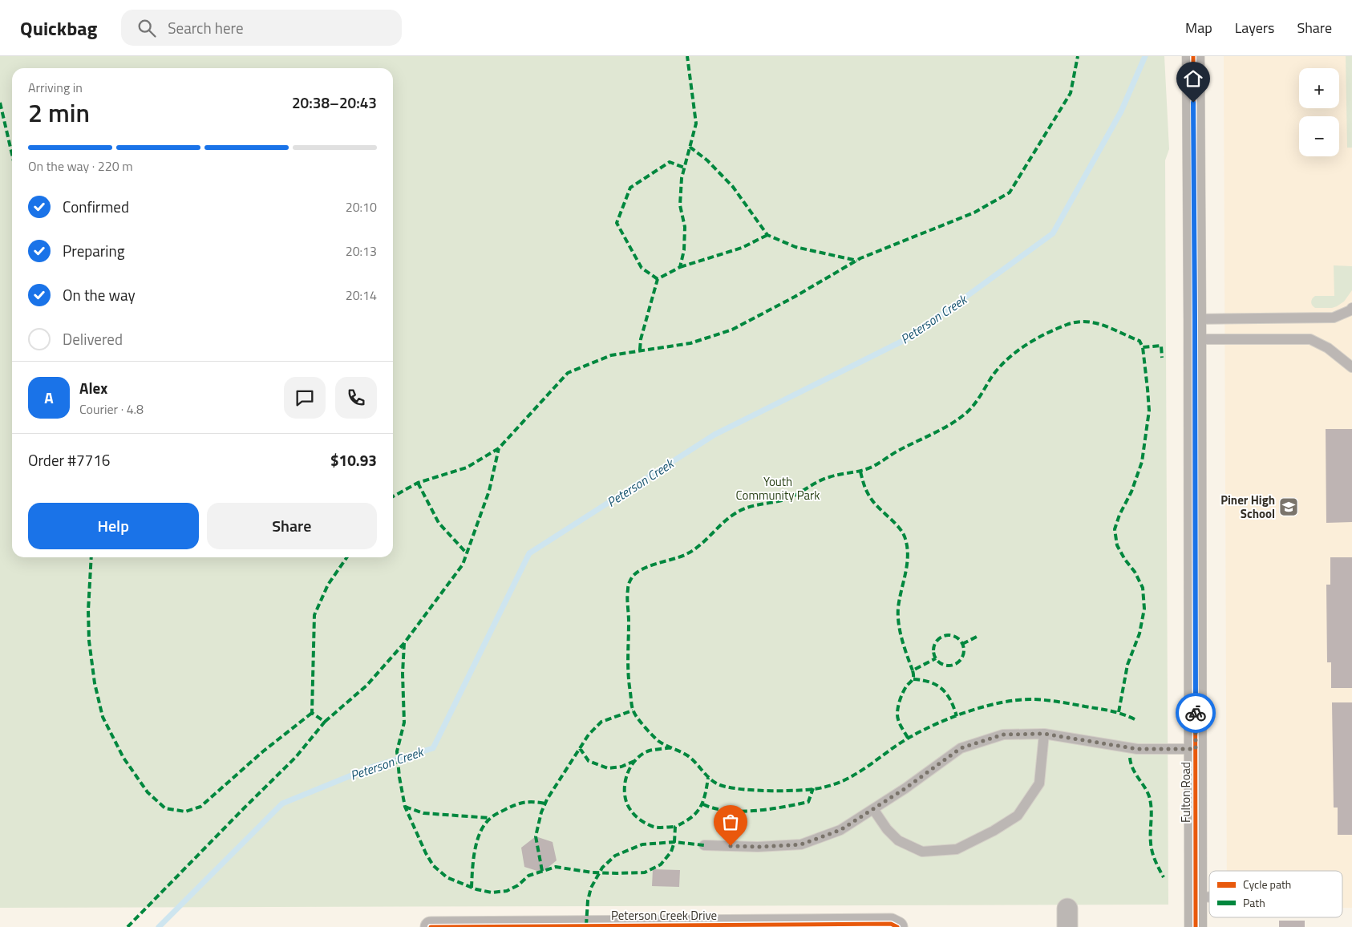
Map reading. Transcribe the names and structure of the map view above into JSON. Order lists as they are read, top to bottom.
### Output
{
  "streets": {
    "main road": ["Fulton Road"],
    "street": ["Peterson Creek Drive"]
  },
  "water": ["Peterson Creek"],
  "parks": ["Youth Community Park"],
  "places": {
    "school or university": ["Piner High School"]
  },
  "legend": ["Cycle path", "Path"],
  "page": {
    "header": "Quickbag",
    "search": "Search here",
    "nav": ["Map", "Layers", "Share"],
    "map_buttons": ["+", "−"],
    "heading": ["2 min", "Arriving in", "20:38–20:43"],
    "panel": [
      "Alex",
      "Courier · 4.8",
      "Order #7716",
      "$10.93"
    ],
    "bar": "On the way · 220 m",
    "list": [
      ["Confirmed", "20:10"],
      ["Preparing", "20:13"],
      ["On the way", "20:14"],
      "Delivered"
    ],
    "round": "A",
    "buttons": ["Help", "Share"]
  }
}
